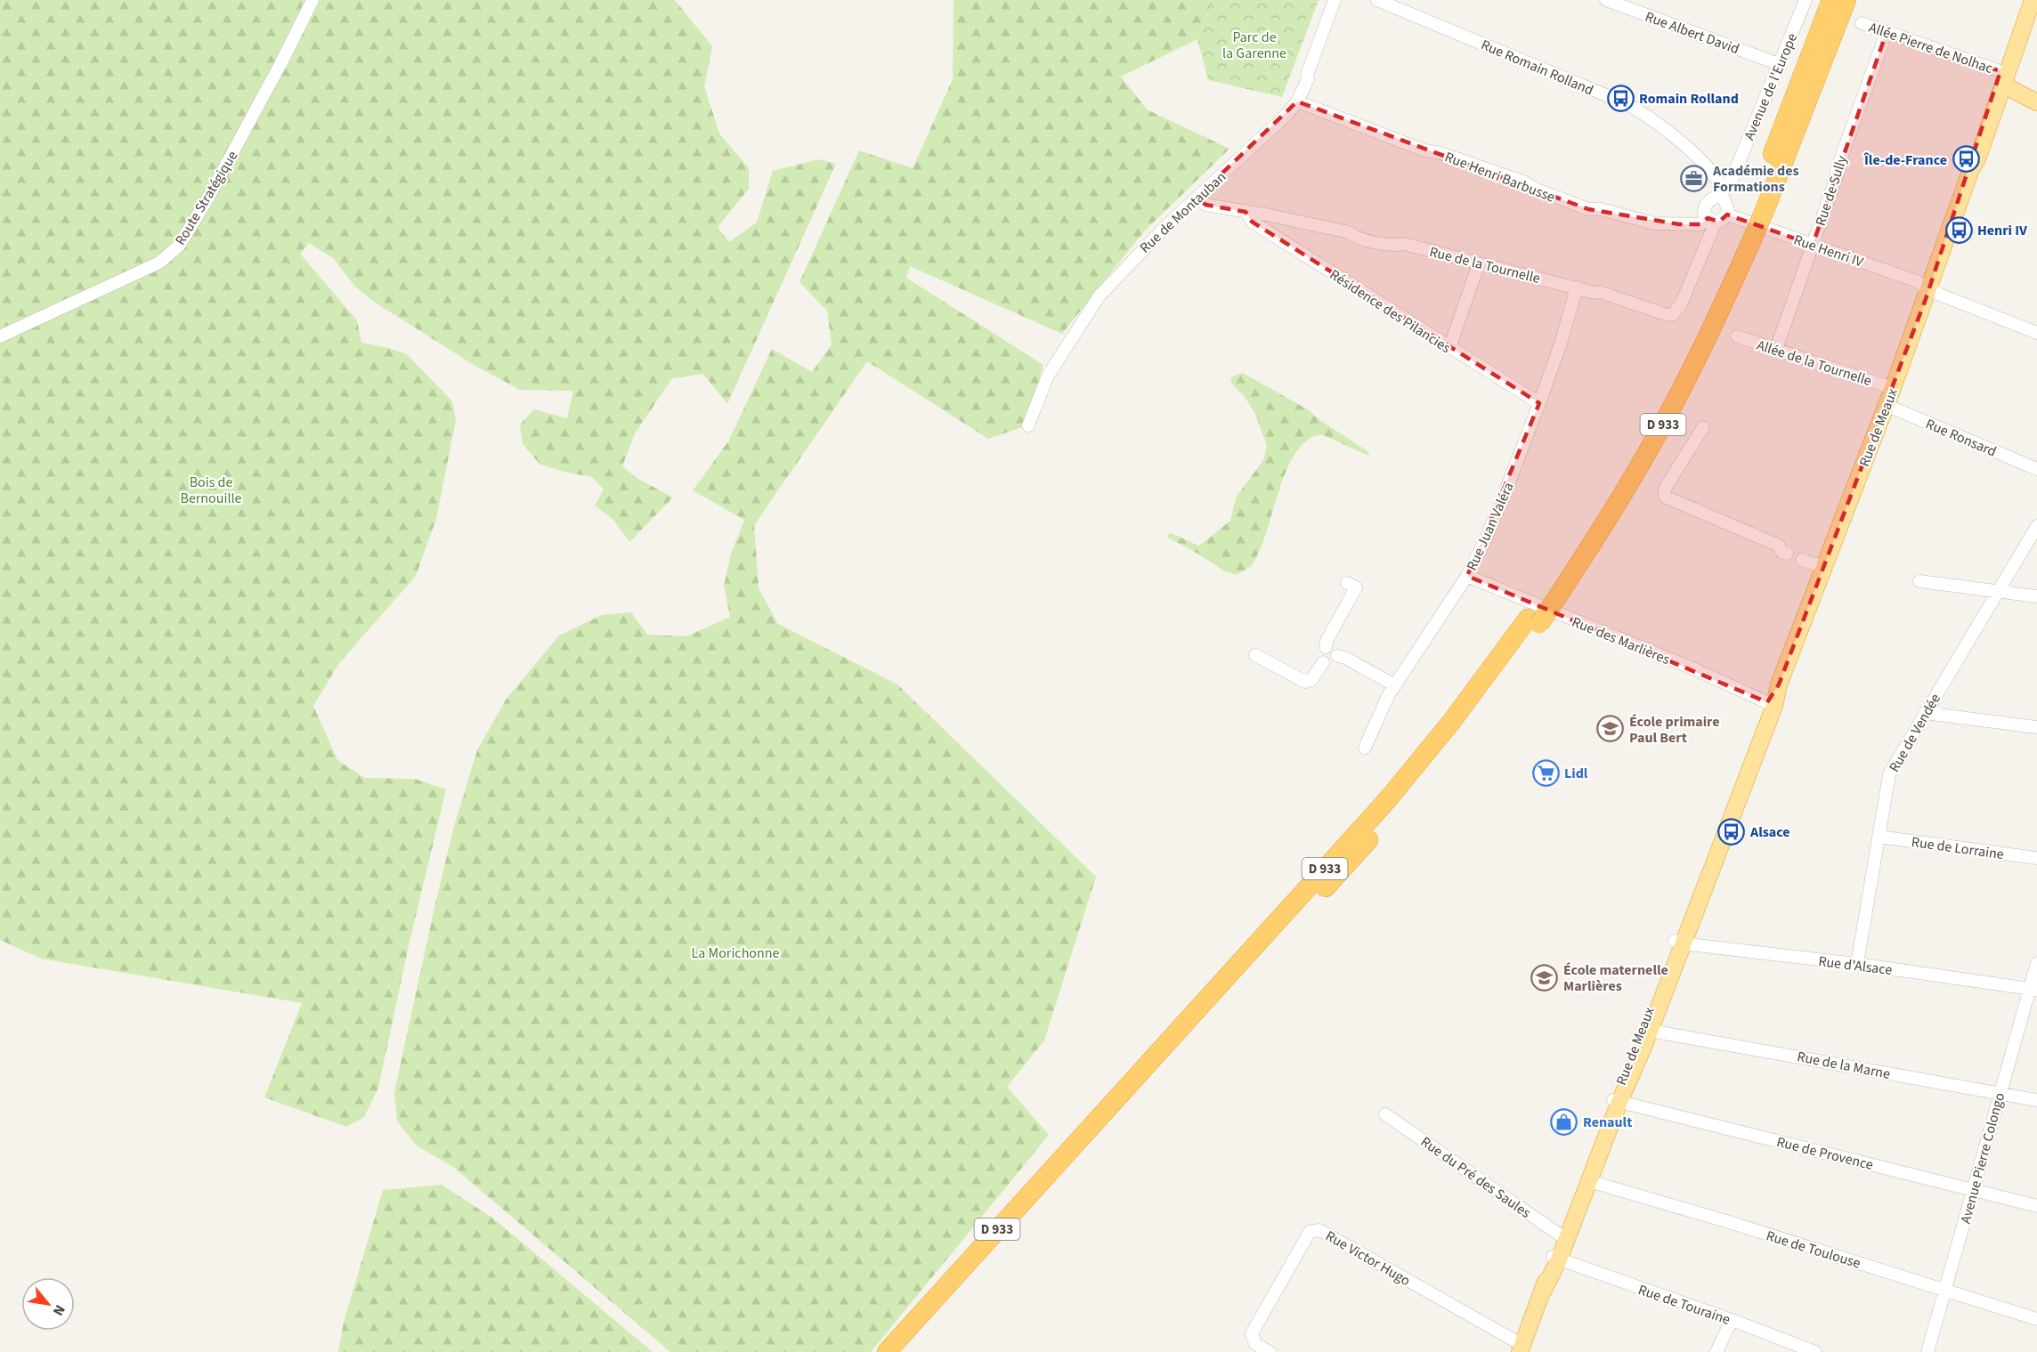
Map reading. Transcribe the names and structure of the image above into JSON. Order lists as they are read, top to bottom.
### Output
{
  "streets": {
    "highway": ["D 933"],
    "main road": ["Rue de Meaux"],
    "street": [
      "Rue Albert David",
      "Allée Pierre de Nolhac",
      "Rue Romain Rolland",
      "Avenue de l'Europe",
      "Rue Henri Barbusse",
      "Rue de Sully",
      "Route Stratégique",
      "Rue de Montauban",
      "Rue Henri IV",
      "Rue de la Tournelle",
      "Résidence des Pilancies",
      "Allée de la Tournelle",
      "Rue Ronsard",
      "Rue Juan Valéra",
      "Rue des Marlières",
      "Rue de Vendée",
      "Rue de Lorraine",
      "Rue d'Alsace",
      "Rue de la Marne",
      "Rue de Provence",
      "Avenue Pierre Colongo",
      "Rue du Pré des Saules",
      "Rue de Toulouse",
      "Rue Victor Hugo",
      "Rue de Touraine"
    ]
  },
  "crossings": [
    ["Rue Albert David", "Avenue de l'Europe"],
    ["Allée Pierre de Nolhac", "Rue de Sully"],
    ["Allée Pierre de Nolhac", "Rue de Meaux"],
    ["Rue Romain Rolland", "Avenue de l'Europe"],
    ["Rue Romain Rolland", "Rue Henri Barbusse"],
    ["Rue Romain Rolland", "Rue Henri IV"],
    ["Rue Romain Rolland", "Rue de la Tournelle"],
    ["Avenue de l'Europe", "Rue Henri Barbusse"],
    ["Avenue de l'Europe", "Rue Henri IV"],
    ["Avenue de l'Europe", "Rue de la Tournelle"],
    ["Rue Henri Barbusse", "Rue de Montauban"],
    ["Rue Henri Barbusse", "Rue Henri IV"],
    ["Rue Henri Barbusse", "Rue de la Tournelle"],
    ["Rue de Sully", "Rue Henri IV"],
    ["Rue de Sully", "Allée de la Tournelle"],
    ["Rue de Montauban", "Rue de la Tournelle"],
    ["Rue Henri IV", "Rue de la Tournelle"],
    ["Rue Henri IV", "Rue de Meaux"],
    ["Rue de la Tournelle", "Résidence des Pilancies"],
    ["Rue de la Tournelle", "Rue Juan Valéra"],
    ["Résidence des Pilancies", "Rue Juan Valéra"],
    ["Allée de la Tournelle", "Rue de Meaux"],
    ["Rue de Meaux", "Rue Ronsard"],
    ["Rue de Meaux", "Rue des Marlières"],
    ["Rue de Meaux", "Rue d'Alsace"],
    ["Rue de Meaux", "Rue de la Marne"],
    ["Rue de Meaux", "Rue de Provence"],
    ["Rue de Meaux", "Rue du Pré des Saules"],
    ["Rue de Meaux", "Rue de Toulouse"],
    ["Rue de Meaux", "Rue Victor Hugo"],
    ["Rue de Meaux", "Rue de Touraine"],
    ["Rue Juan Valéra", "Rue des Marlières"],
    ["Rue de Vendée", "Rue de Lorraine"],
    ["Rue de Vendée", "Rue d'Alsace"],
    ["Rue d'Alsace", "Avenue Pierre Colongo"],
    ["Rue de la Marne", "Avenue Pierre Colongo"],
    ["Rue de Provence", "Avenue Pierre Colongo"],
    ["Avenue Pierre Colongo", "Rue de Toulouse"]
  ],
  "parks": ["Parc de la Garenne", "Bois de Bernouille", "La Morichonne"],
  "places": {
    "bus stop": [
      "Romain Rolland",
      "Île-de-France",
      "Henri IV",
      "Alsace"
    ],
    "office": ["Académie des Formations"],
    "school or university": ["École primaire Paul Bert", "École maternelle Marlières"],
    "supermarket": ["Lidl"],
    "shop": ["Renault"]
  },
  "north": "bottom right"
}
